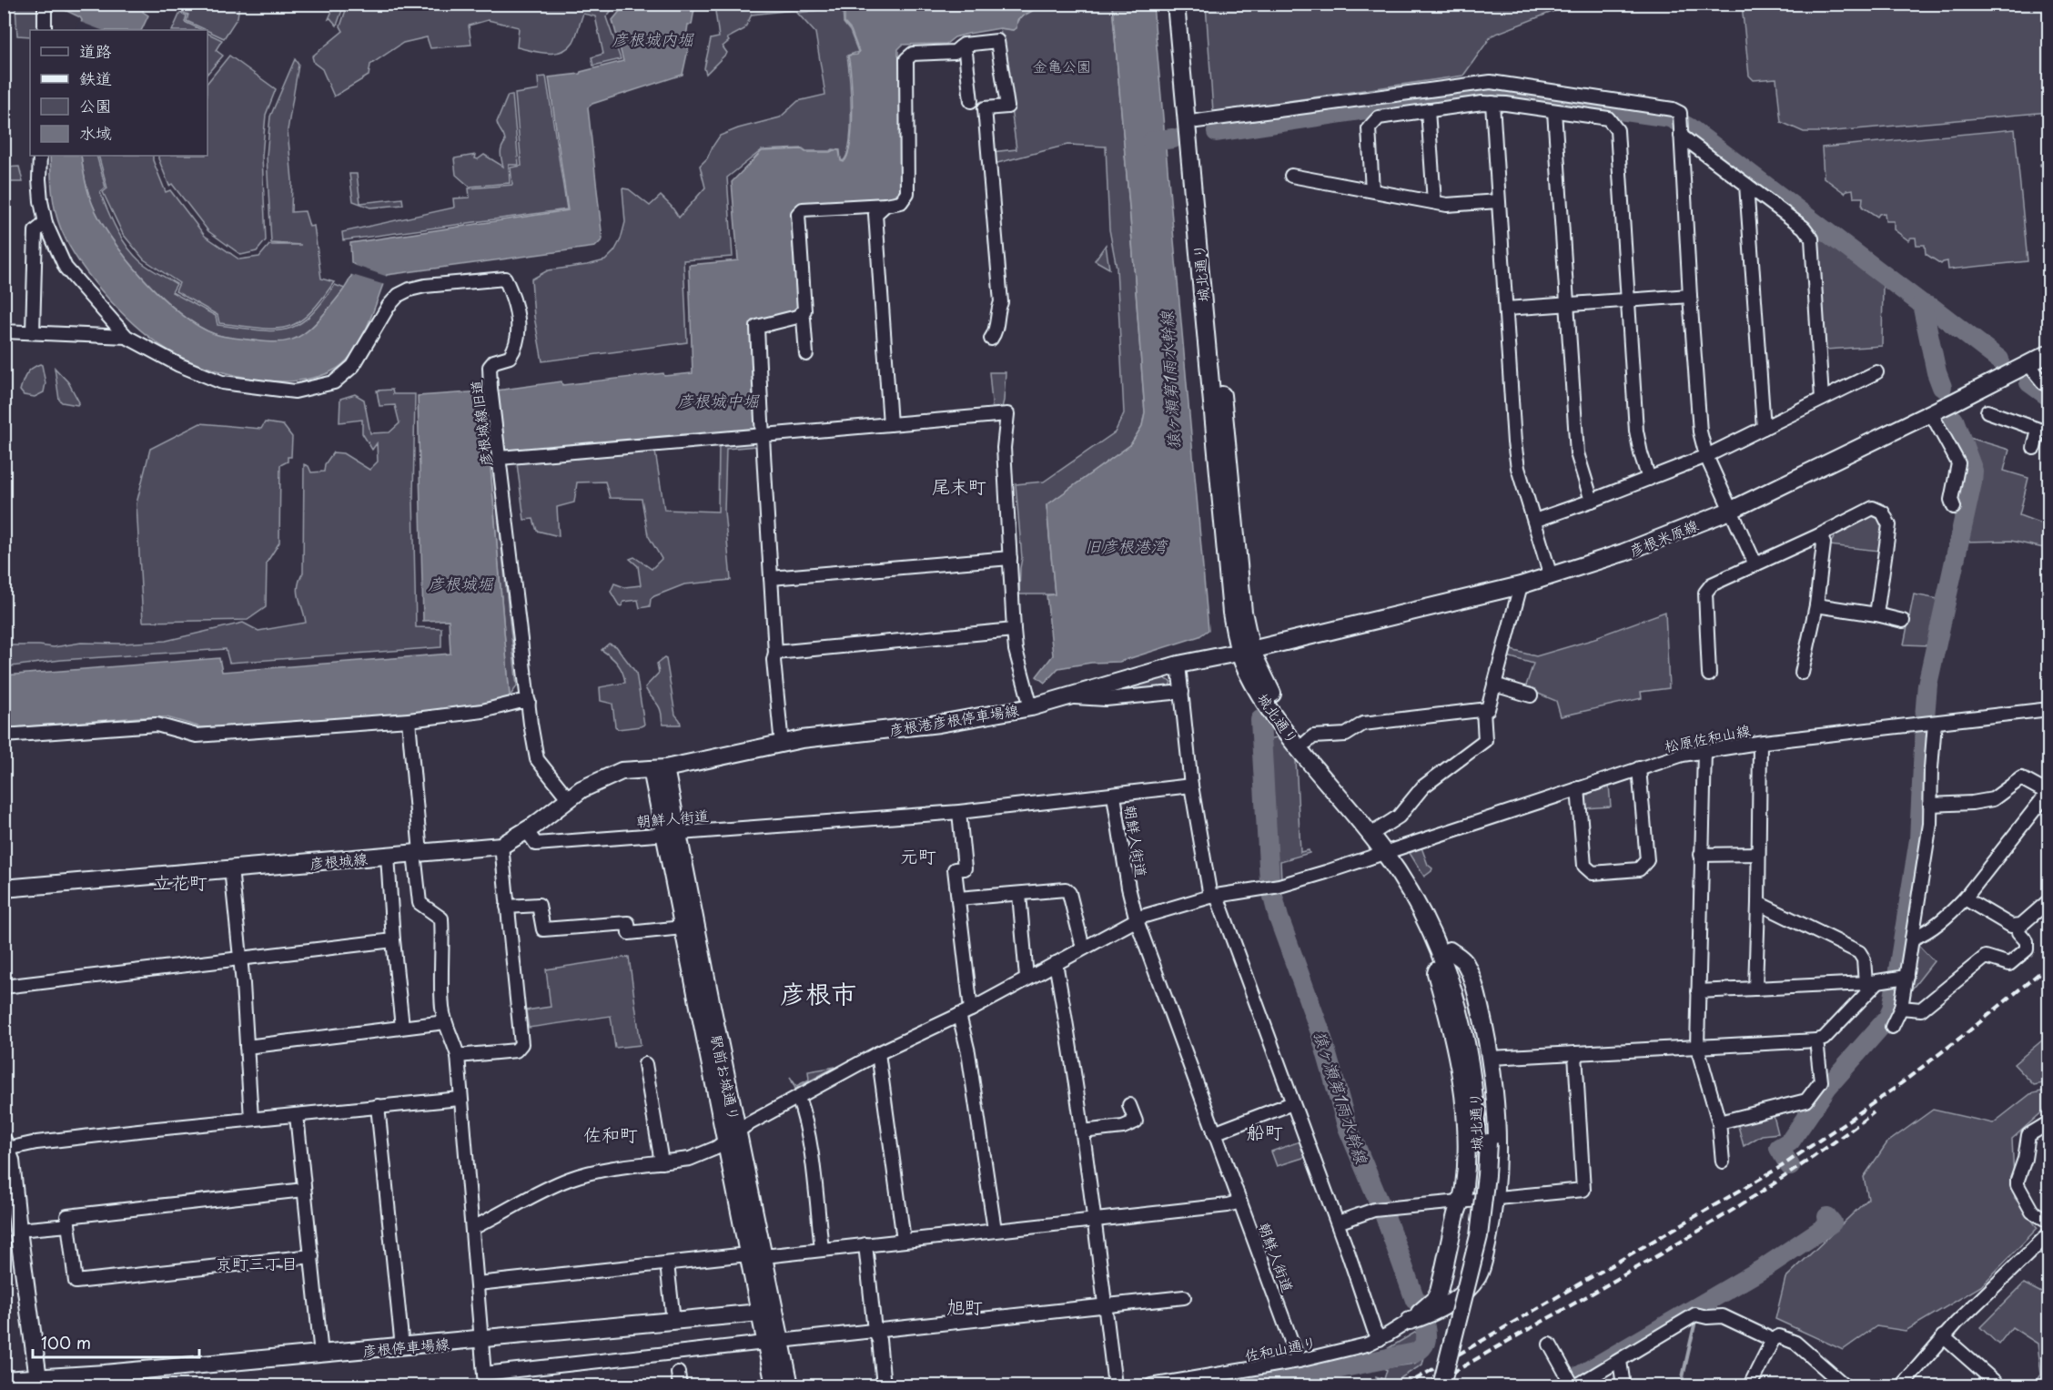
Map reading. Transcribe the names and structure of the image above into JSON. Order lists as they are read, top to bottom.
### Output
{
  "streets": {
    "main road": [
      "城北通り",
      "彦根米原線",
      "彦根港彦根停車場線",
      "彦根城線",
      "駅前お城通り",
      "彦根停車場線"
    ],
    "street": [
      "彦根城線旧道",
      "松原佐和山線",
      "朝鮮人街道",
      "佐和山通り"
    ]
  },
  "crossings": [
    ["城北通り", "彦根米原線"],
    ["城北通り", "彦根港彦根停車場線"],
    ["城北通り", "松原佐和山線"],
    ["彦根城線旧道", "彦根城線"],
    ["彦根米原線", "彦根港彦根停車場線"],
    ["彦根港彦根停車場線", "彦根城線"],
    ["彦根港彦根停車場線", "駅前お城通り"],
    ["松原佐和山線", "朝鮮人街道"],
    ["松原佐和山線", "駅前お城通り"],
    ["朝鮮人街道", "彦根城線"],
    ["朝鮮人街道", "駅前お城通り"],
    ["朝鮮人街道", "佐和山通り"],
    ["彦根城線", "駅前お城通り"],
    ["駅前お城通り", "彦根停車場線"]
  ],
  "districts": [
    "尾末町",
    "元町",
    "立花町",
    "彦根市",
    "船町",
    "佐和町",
    "京町三丁目",
    "旭町"
  ],
  "water": [
    "彦根城内堀",
    "猿ヶ瀬第1雨水幹線",
    "彦根城中堀",
    "旧彦根港湾",
    "彦根城堀"
  ],
  "parks": ["金亀公園"],
  "legend": [
    "道路",
    "鉄道",
    "公園",
    "水域"
  ],
  "scale_bar": "100 m"
}
